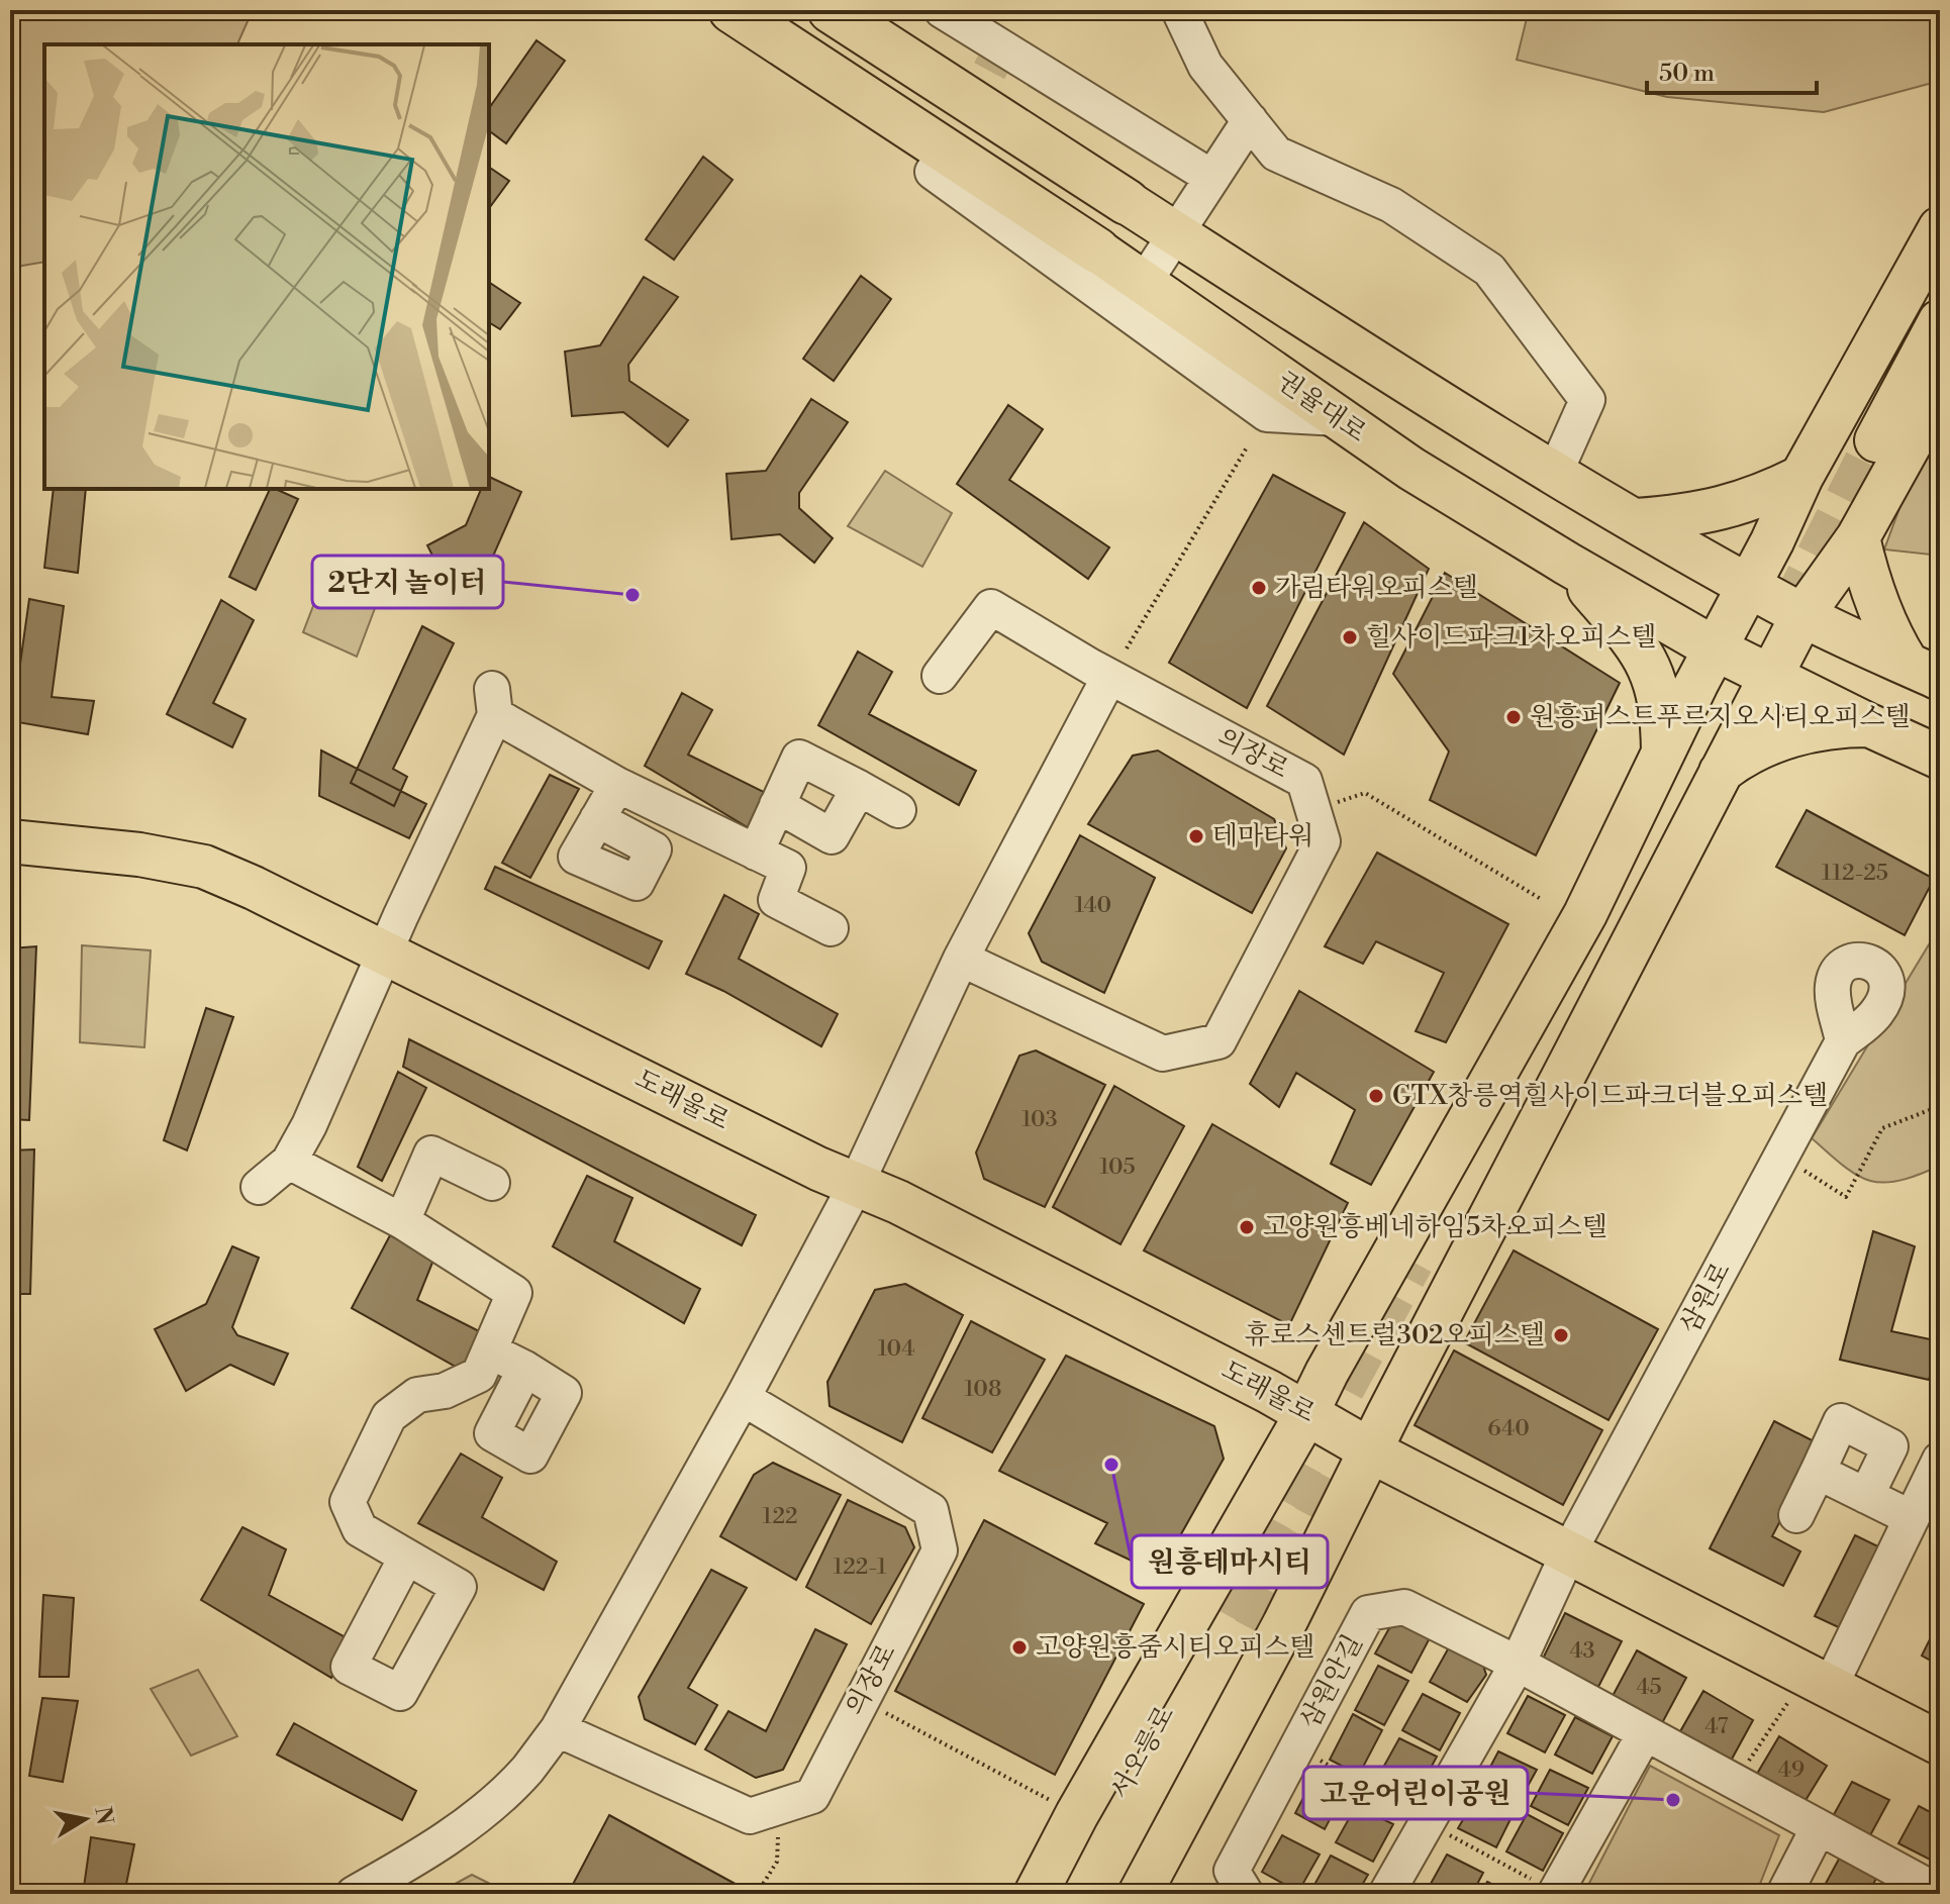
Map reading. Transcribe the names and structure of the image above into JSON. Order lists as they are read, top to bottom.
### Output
{
  "streets": {
    "highway": ["권율대로"],
    "main road": ["도래울로", "서오릉로"],
    "street": ["의장로", "삼원로", "삼원안길"]
  },
  "places": [
    "가림타워오피스텔",
    "2단지 놀이터",
    "힐사이드파크1차오피스텔",
    "원흥퍼스트푸르지오시티오피스텔",
    "테마타워",
    "GTX창릉역힐사이드파크더블오피스텔",
    "고양원흥베네하임5차오피스텔",
    "휴로스센트럴302오피스텔",
    "원흥테마시티",
    "고양원흥줌시티오피스텔",
    "고운어린이공원"
  ],
  "house_numbers": [
    "112-25",
    "140",
    "103",
    "105",
    "104",
    "108",
    "640",
    "122",
    "122-1",
    "43",
    "45",
    "47",
    "49"
  ],
  "scale_bar": "50 m",
  "north": "right"
}
